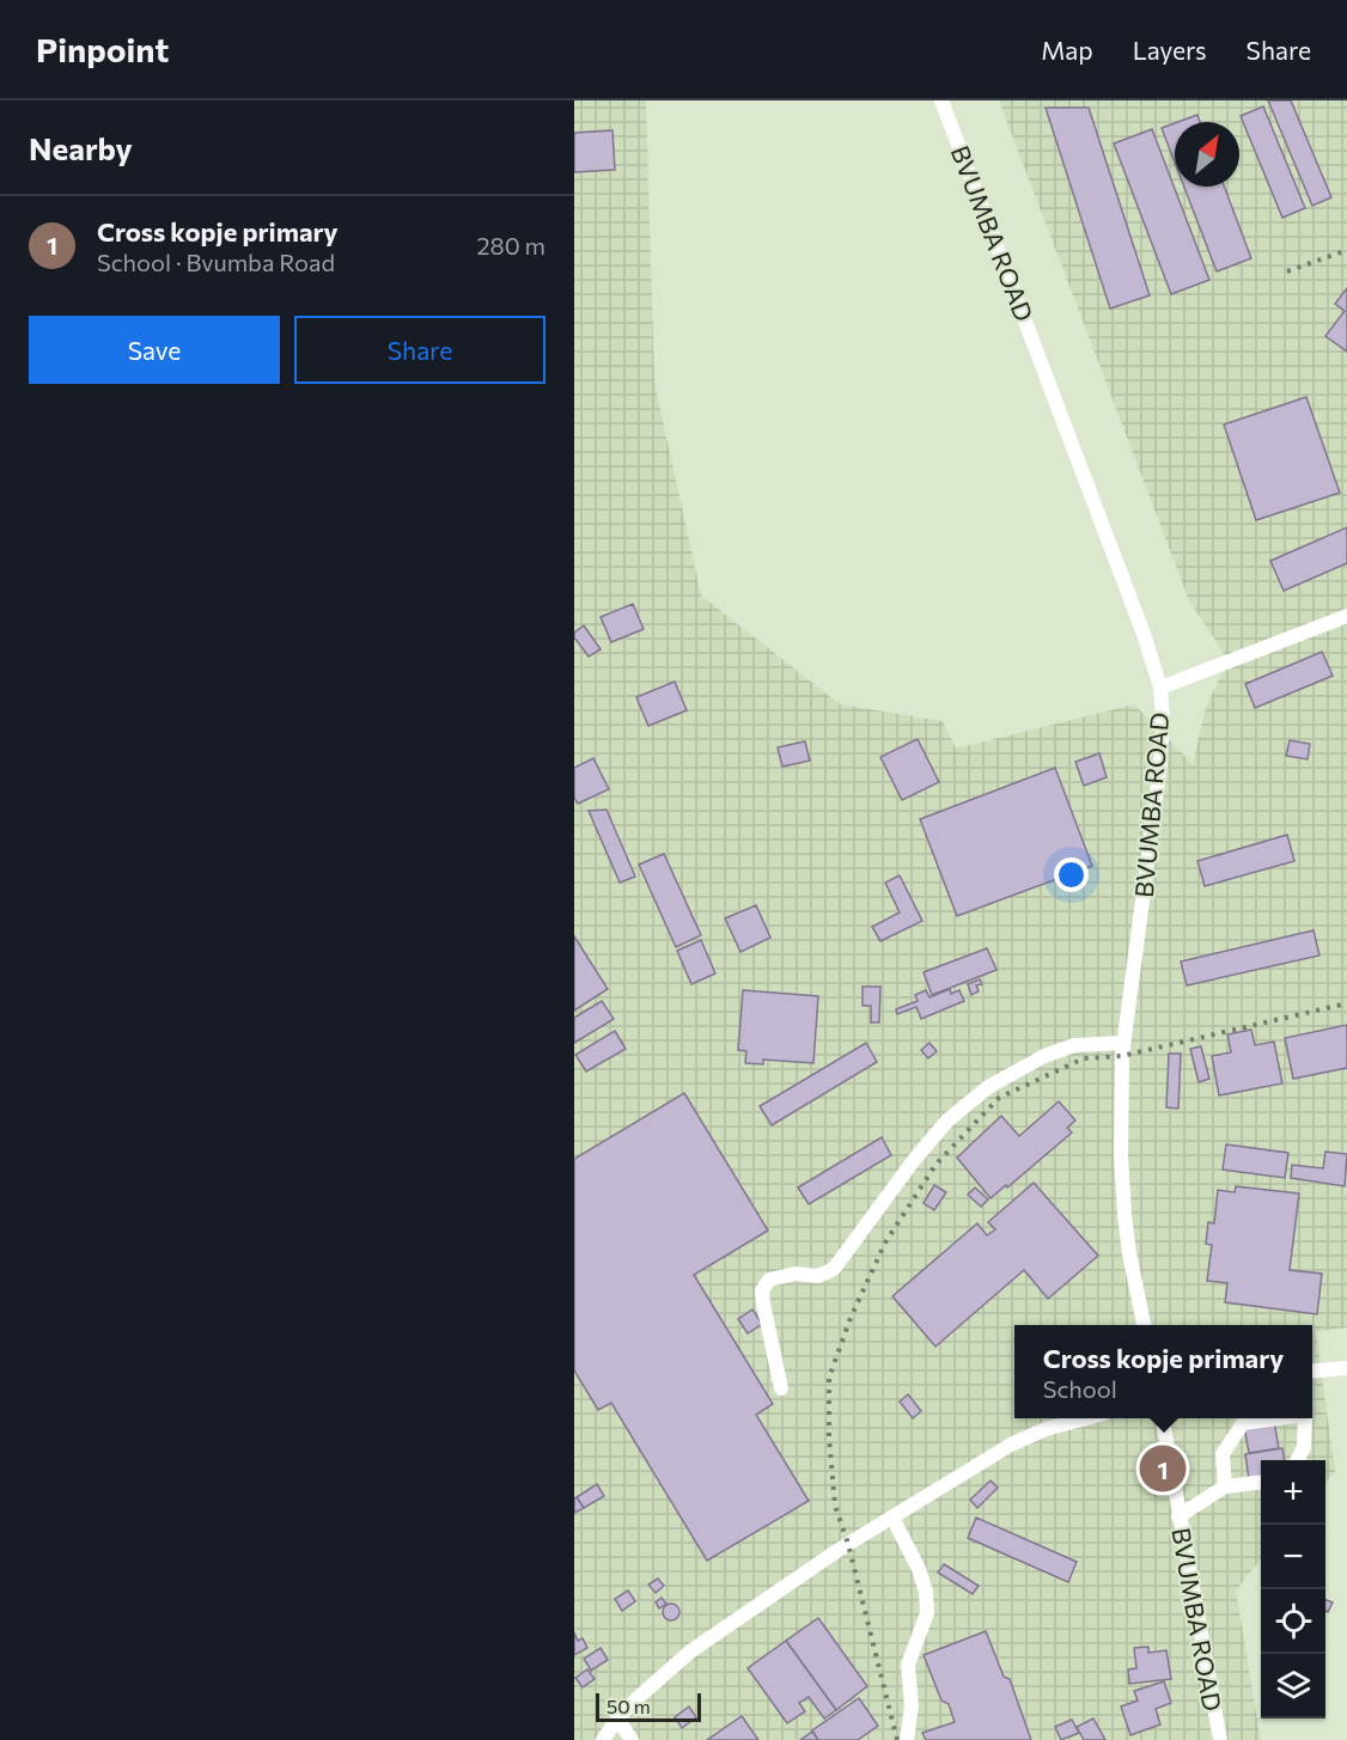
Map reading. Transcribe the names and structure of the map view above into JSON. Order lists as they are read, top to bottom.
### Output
{
  "streets": {
    "street": ["BVUMBA ROAD"]
  },
  "scale_bar": "50 m",
  "north": "top right",
  "page": {
    "header": "Pinpoint",
    "nav": ["Map", "Layers", "Share"],
    "heading": "Nearby",
    "list": [
      {
        "mark": "1",
        "name": "Cross kopje primary",
        "note": "School · Bvumba Road",
        "value": "280 m"
      }
    ],
    "buttons": ["Save", "Share"],
    "popup": ["Cross kopje primary", "School"],
    "pins": "1",
    "map_buttons": ["+", "−"],
    "scale": "50 m"
  }
}
